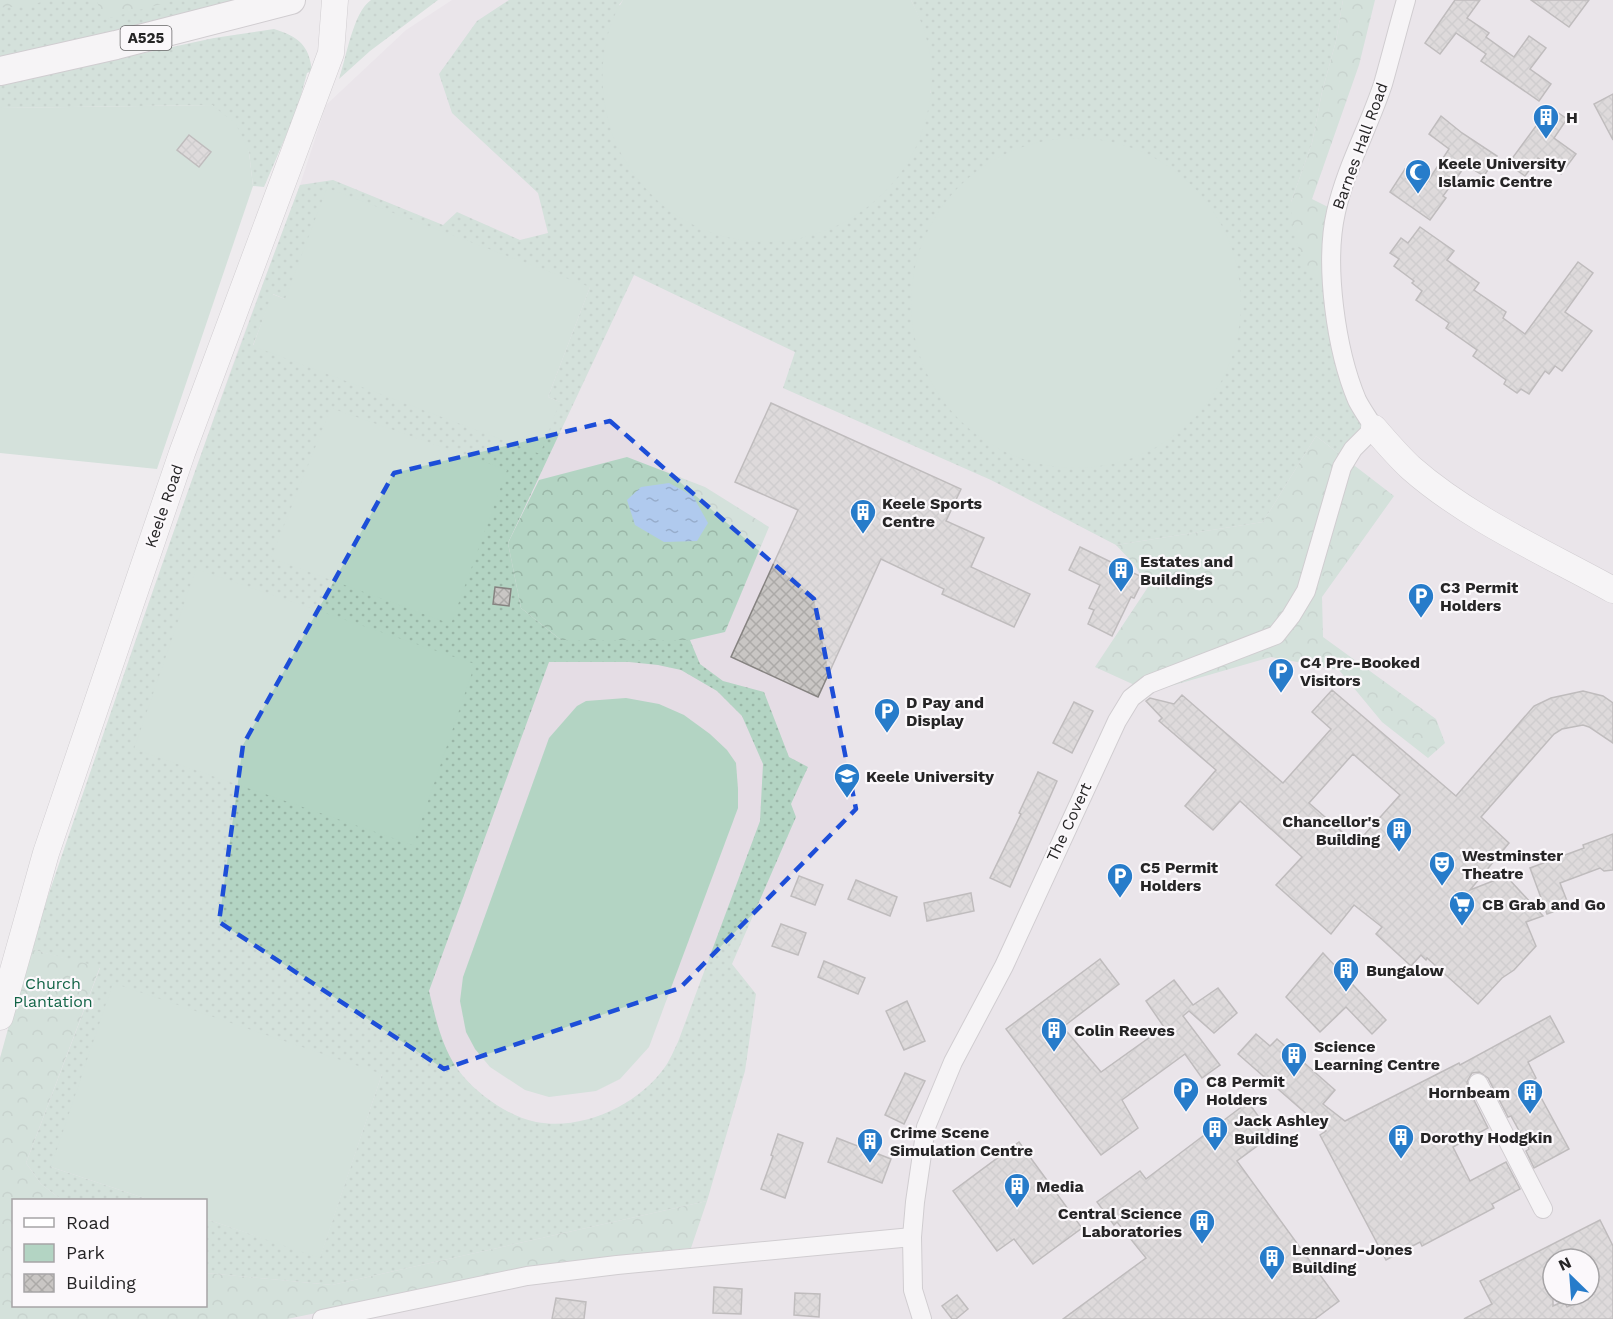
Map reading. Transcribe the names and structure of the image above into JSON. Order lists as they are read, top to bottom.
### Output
{
  "streets": {
    "main road": ["A525"],
    "street": ["Barnes Hall Road", "Keele Road", "The Covert"]
  },
  "crossings": [
    ["Barnes Hall Road", "The Covert"]
  ],
  "parks": ["Church Plantation"],
  "places": {
    "building": [
      "H",
      "Keele Sports Centre",
      "Estates and Buildings",
      "Chancellor's Building",
      "Bungalow",
      "Colin Reeves",
      "Science Learning Centre",
      "Hornbeam",
      "Jack Ashley Building",
      "Dorothy Hodgkin",
      "Crime Scene Simulation Centre",
      "Media",
      "Central Science Laboratories",
      "Lennard-Jones Building"
    ],
    "mosque": ["Keele University Islamic Centre"],
    "parking": [
      "C3 Permit Holders",
      "C4 Pre-Booked Visitors",
      "D Pay and Display",
      "C5 Permit Holders",
      "C8 Permit Holders"
    ],
    "school or university": ["Keele University"],
    "theatre": ["Westminster Theatre"],
    "supermarket": ["CB Grab and Go"]
  },
  "legend": ["Road", "Park", "Building"],
  "north": "top left"
}
